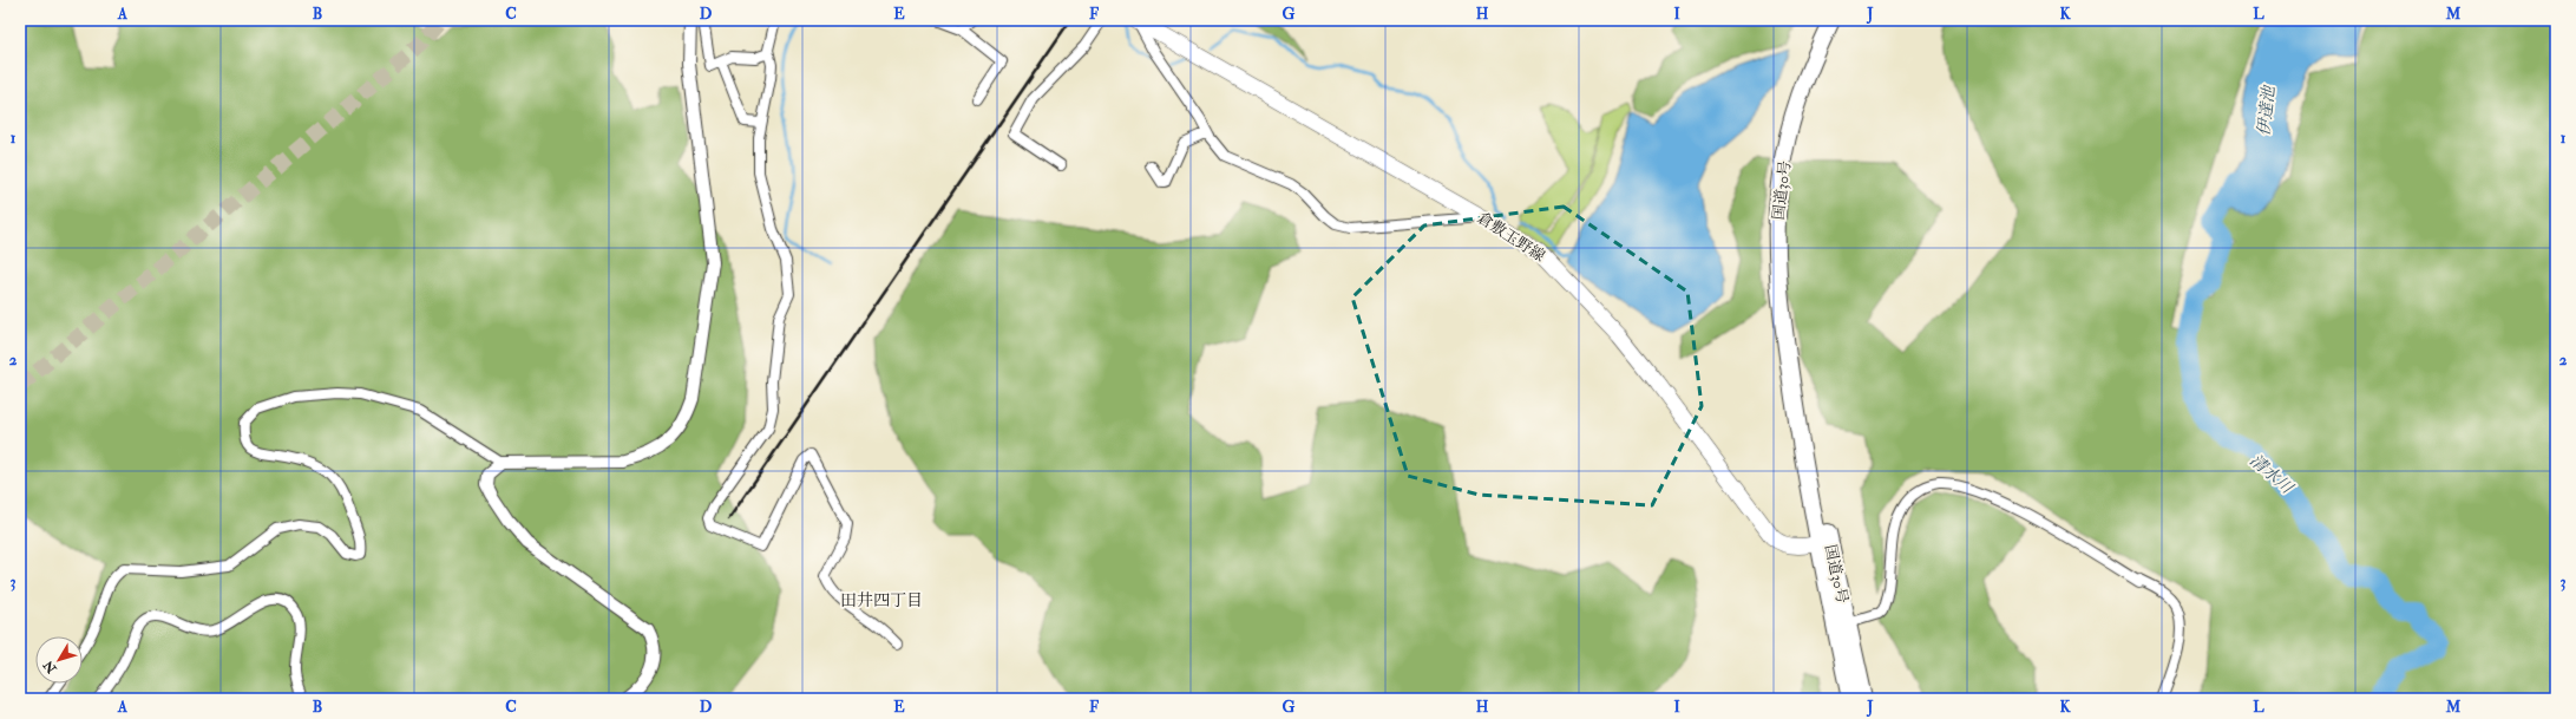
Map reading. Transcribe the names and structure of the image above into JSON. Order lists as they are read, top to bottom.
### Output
{
  "streets": {
    "highway": ["国道30号"],
    "main road": ["倉敷玉野線"]
  },
  "crossings": [
    ["国道30号", "倉敷玉野線"]
  ],
  "districts": ["田井四丁目"],
  "water": ["伊達池", "清水川"],
  "north": "bottom left",
  "grid": {
    "columns": [
      "A",
      "B",
      "C",
      "D",
      "E",
      "F",
      "G",
      "H",
      "I",
      "J",
      "K",
      "L",
      "M"
    ],
    "rows": ["1", "2", "3"]
  }
}
